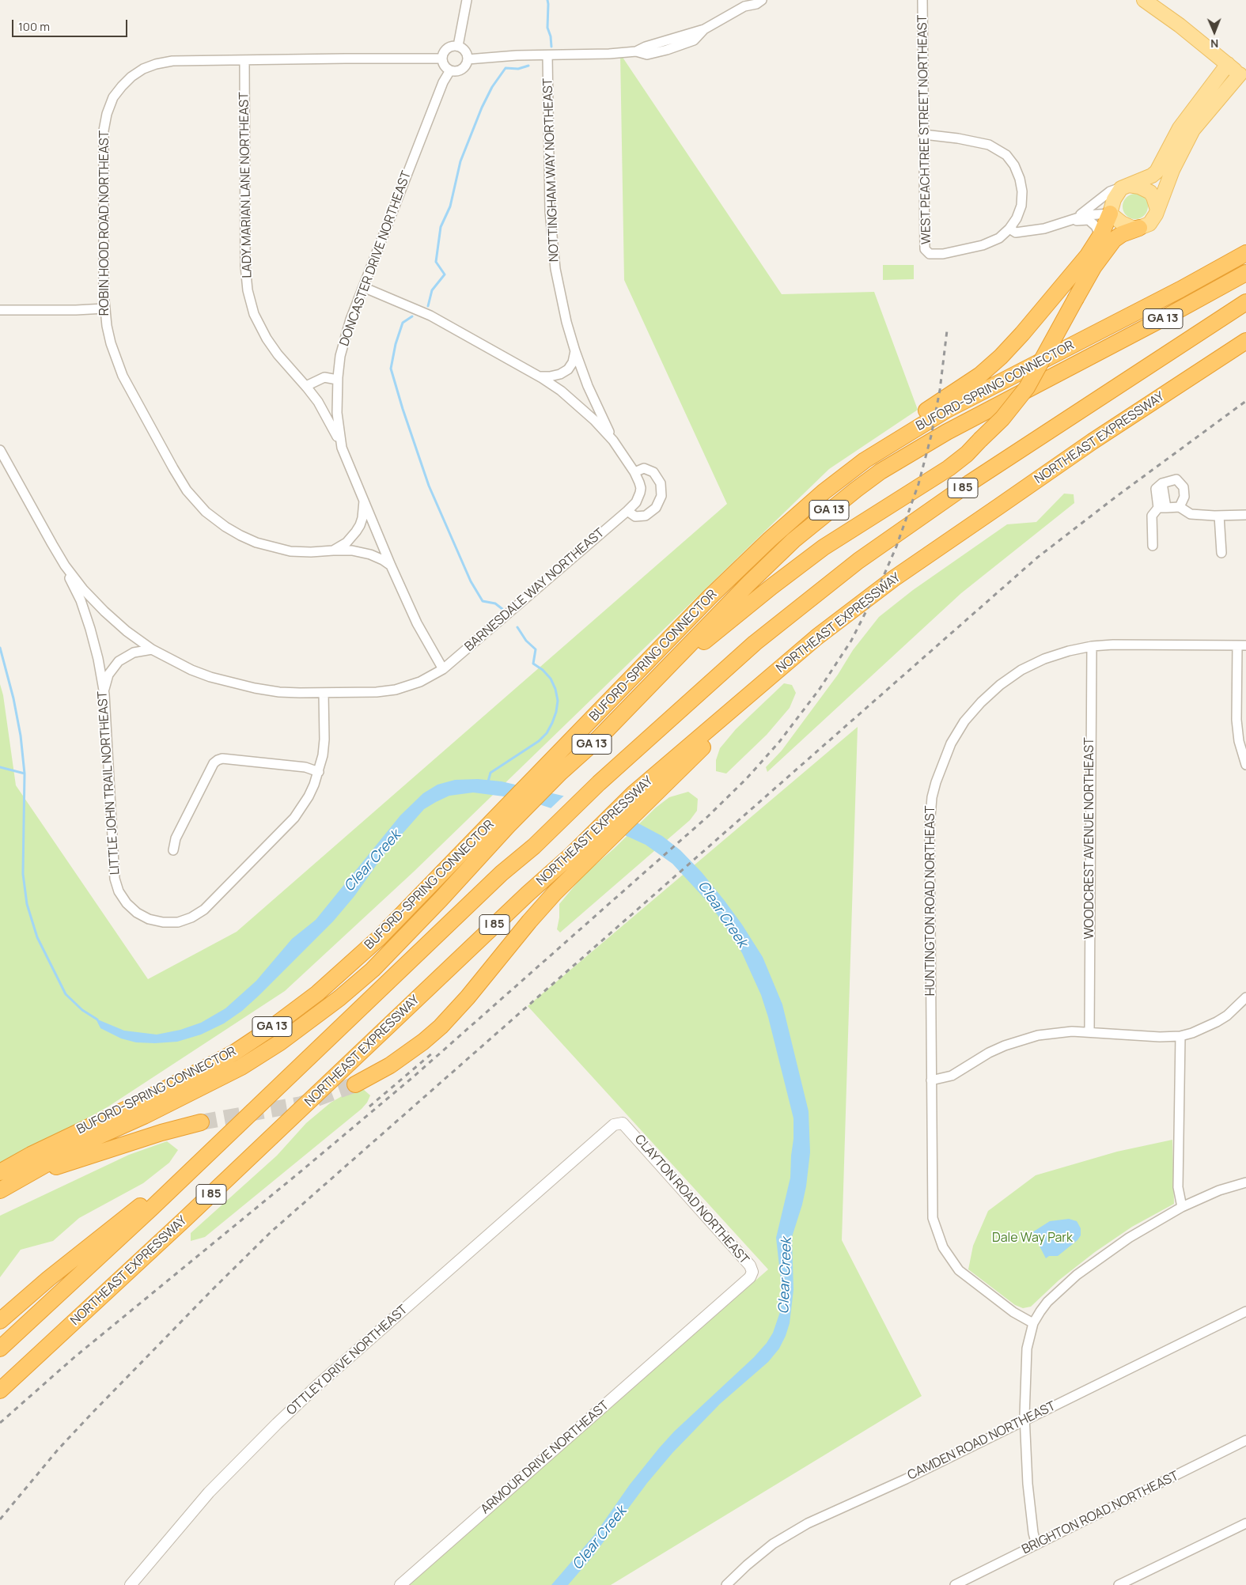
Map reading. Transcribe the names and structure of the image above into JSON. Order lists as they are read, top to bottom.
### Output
{
  "streets": {
    "highway": [
      "GA 13",
      "BUFORD-SPRING CONNECTOR",
      "NORTHEAST EXPRESSWAY",
      "I 85"
    ],
    "street": [
      "WEST PEACHTREE STREET NORTHEAST",
      "NOTTINGHAM WAY NORTHEAST",
      "LADY MARIAN LANE NORTHEAST",
      "ROBIN HOOD ROAD NORTHEAST",
      "DONCASTER DRIVE NORTHEAST",
      "BARNESDALE WAY NORTHEAST",
      "LITTLE JOHN TRAIL NORTHEAST",
      "WOODCREST AVENUE NORTHEAST",
      "HUNTINGTON ROAD NORTHEAST",
      "CLAYTON ROAD NORTHEAST",
      "OTTLEY DRIVE NORTHEAST",
      "CAMDEN ROAD NORTHEAST",
      "ARMOUR DRIVE NORTHEAST",
      "BRIGHTON ROAD NORTHEAST"
    ]
  },
  "crossings": [
    ["NOTTINGHAM WAY NORTHEAST", "BARNESDALE WAY NORTHEAST"],
    ["LADY MARIAN LANE NORTHEAST", "ROBIN HOOD ROAD NORTHEAST"],
    ["LADY MARIAN LANE NORTHEAST", "DONCASTER DRIVE NORTHEAST"],
    ["ROBIN HOOD ROAD NORTHEAST", "DONCASTER DRIVE NORTHEAST"],
    ["DONCASTER DRIVE NORTHEAST", "BARNESDALE WAY NORTHEAST"],
    ["BARNESDALE WAY NORTHEAST", "LITTLE JOHN TRAIL NORTHEAST"],
    ["WOODCREST AVENUE NORTHEAST", "HUNTINGTON ROAD NORTHEAST"],
    ["CLAYTON ROAD NORTHEAST", "OTTLEY DRIVE NORTHEAST"],
    ["CLAYTON ROAD NORTHEAST", "ARMOUR DRIVE NORTHEAST"]
  ],
  "water": ["Clear Creek"],
  "parks": ["Dale Way Park"],
  "scale_bar": "100 m",
  "north": "bottom"
}
